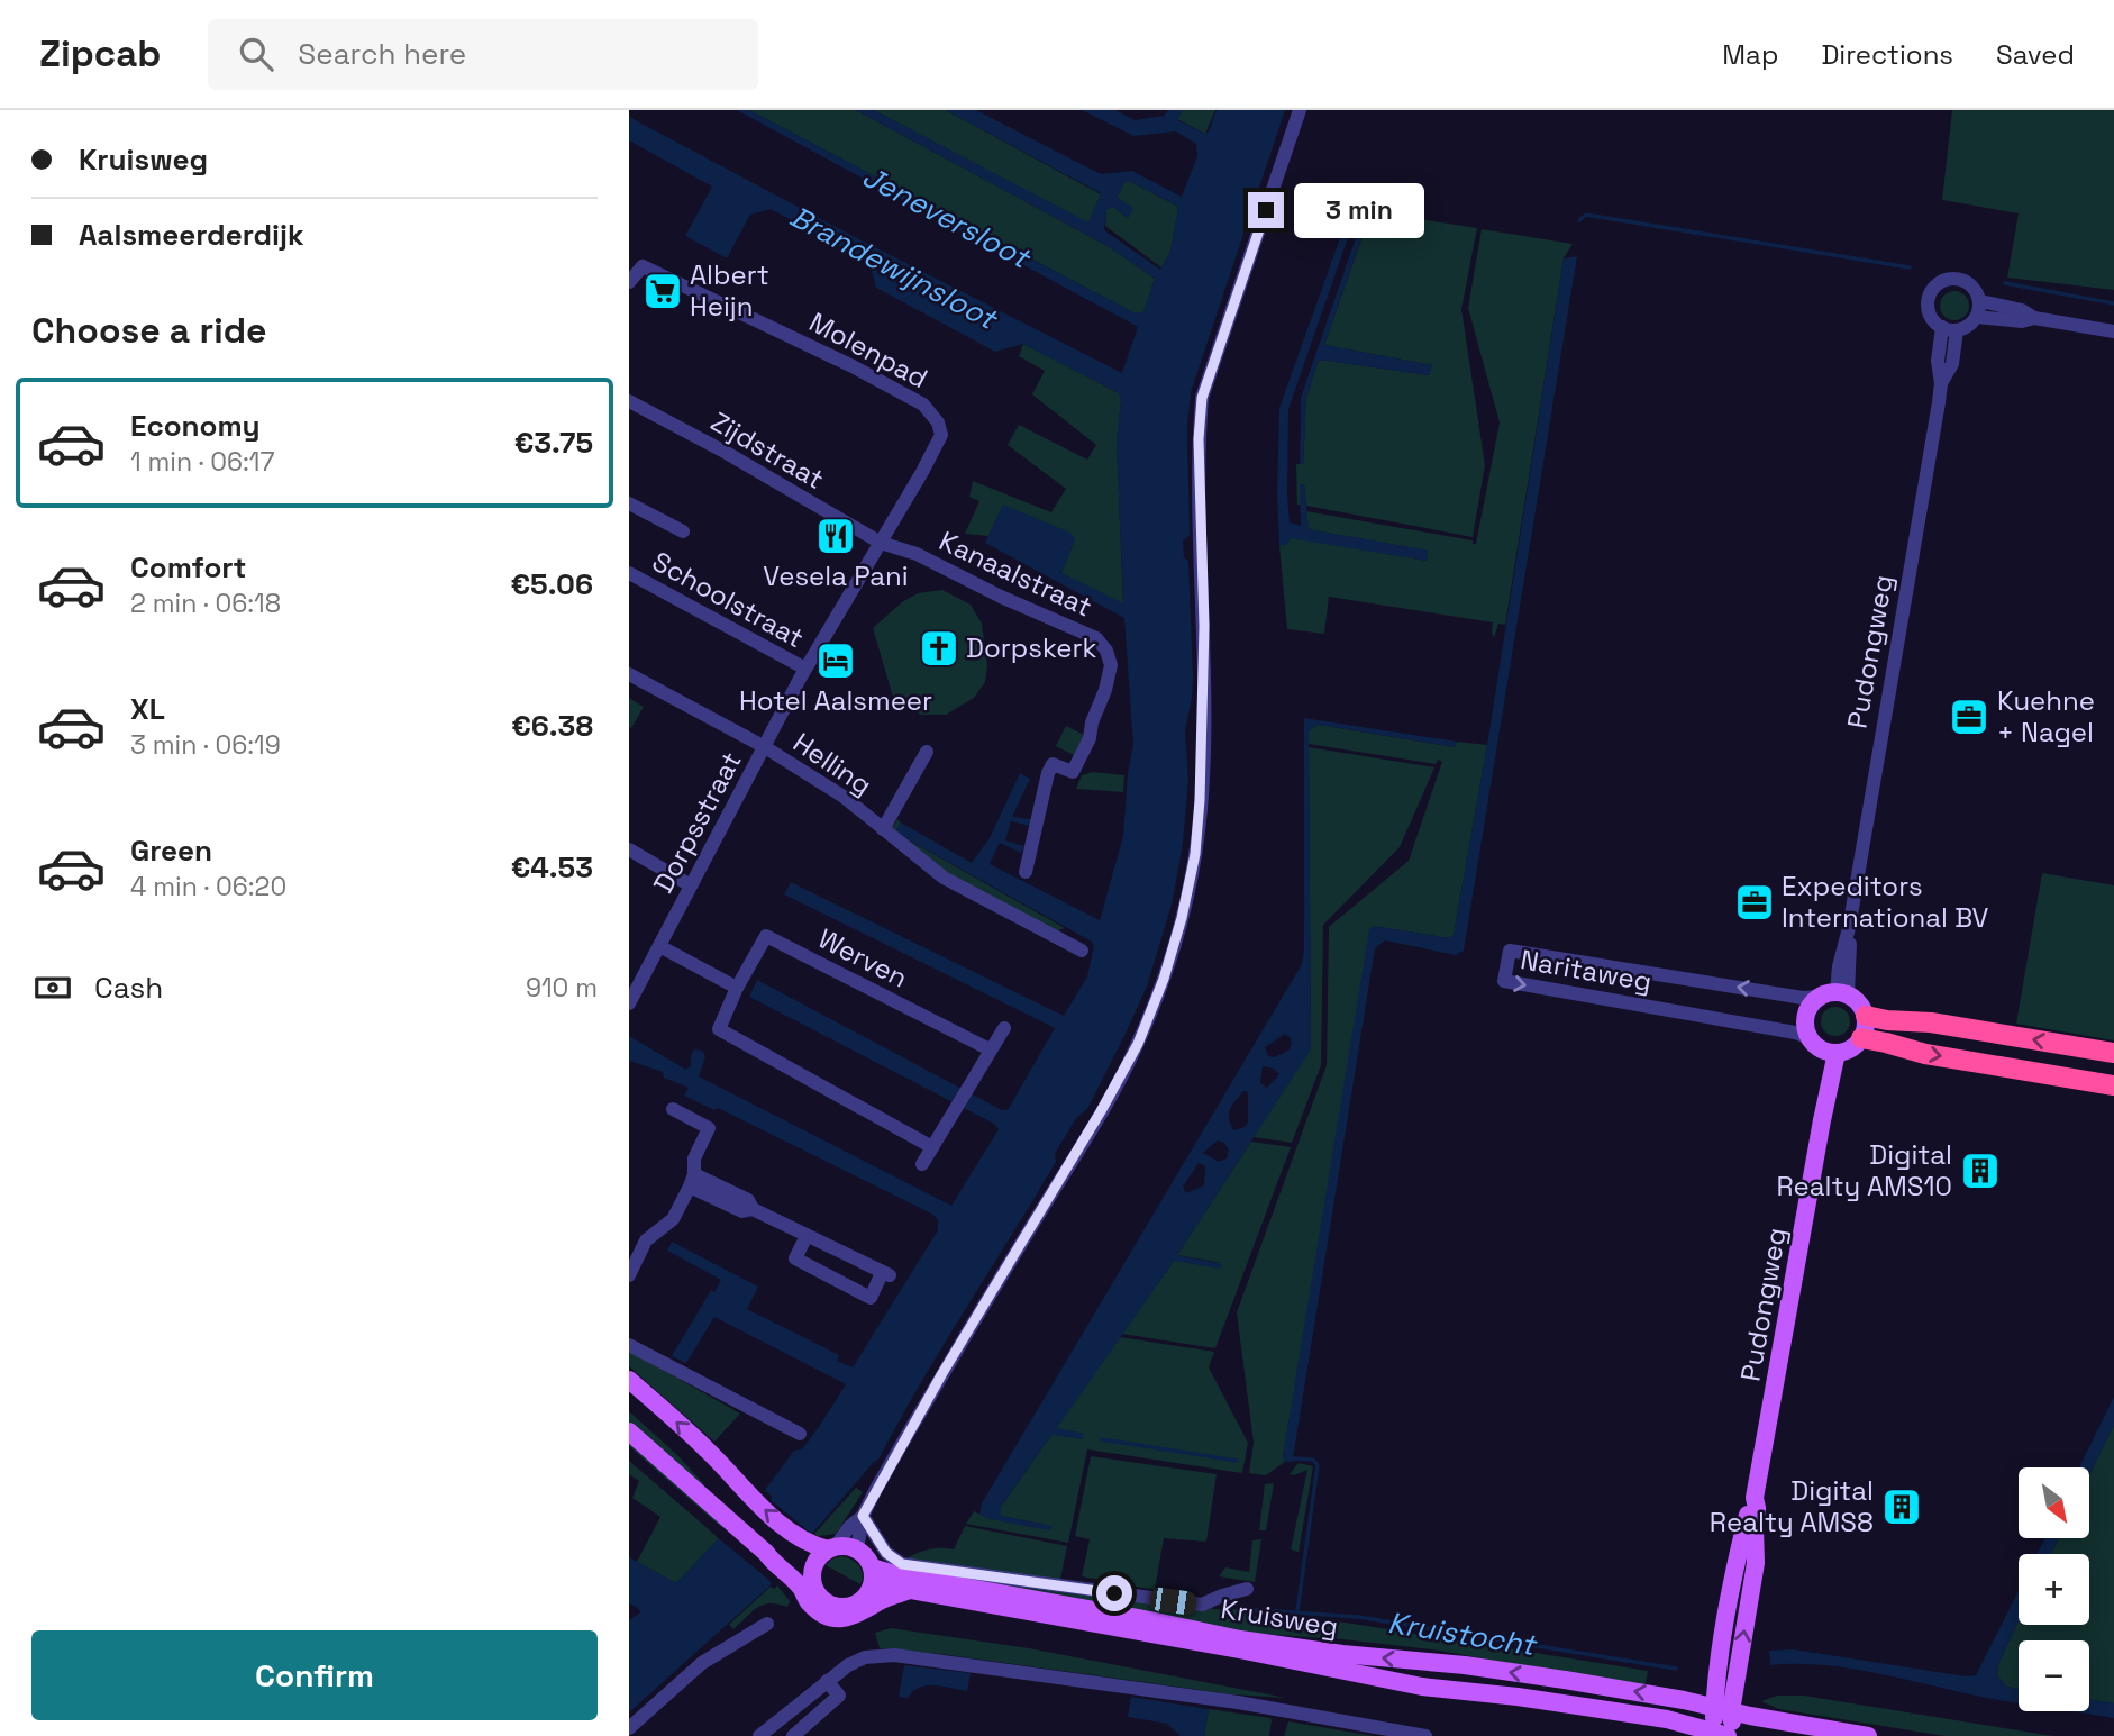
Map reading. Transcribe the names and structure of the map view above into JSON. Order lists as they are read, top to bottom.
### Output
{
  "streets": {
    "main road": ["Pudongweg", "Kruisweg"],
    "street": [
      "Molenpad",
      "Zijdstraat",
      "Kanaalstraat",
      "Schoolstraat",
      "Helling",
      "Dorpsstraat",
      "Werven",
      "Naritaweg"
    ]
  },
  "crossings": [
    ["Molenpad", "Zijdstraat"],
    ["Molenpad", "Kanaalstraat"],
    ["Molenpad", "Dorpsstraat"],
    ["Zijdstraat", "Kanaalstraat"],
    ["Zijdstraat", "Dorpsstraat"],
    ["Kanaalstraat", "Dorpsstraat"],
    ["Schoolstraat", "Dorpsstraat"],
    ["Pudongweg", "Naritaweg"],
    ["Pudongweg", "Kruisweg"],
    ["Helling", "Dorpsstraat"]
  ],
  "water": ["Jeneversloot", "Brandewijnsloot", "Kruistocht"],
  "places": {
    "supermarket": ["Albert Heijn"],
    "restaurant": ["Vesela Pani"],
    "church": ["Dorpskerk"],
    "hotel": ["Hotel Aalsmeer"],
    "office": ["Kuehne + Nagel", "Expeditors International BV"],
    "building": ["Digital Realty AMS10", "Digital Realty AMS8"]
  },
  "north": "bottom right",
  "page": {
    "header": "Zipcab",
    "search": "Search here",
    "nav": ["Map", "Directions", "Saved"],
    "banner": ["Kruisweg", "Aalsmeerderdijk"],
    "bubble": "3 min",
    "heading": "Choose a ride",
    "list": [
      {
        "name": "Economy",
        "note": "1 min · 06:17",
        "value": "€3.75"
      },
      {
        "name": "Comfort",
        "note": "2 min · 06:18",
        "value": "€5.06"
      },
      {
        "name": "XL",
        "note": "3 min · 06:19",
        "value": "€6.38"
      },
      {
        "name": "Green",
        "note": "4 min · 06:20",
        "value": "€4.53"
      }
    ],
    "pay": ["Cash", "910 m"],
    "map_buttons": ["+", "−"],
    "buttons": "Confirm"
  }
}
